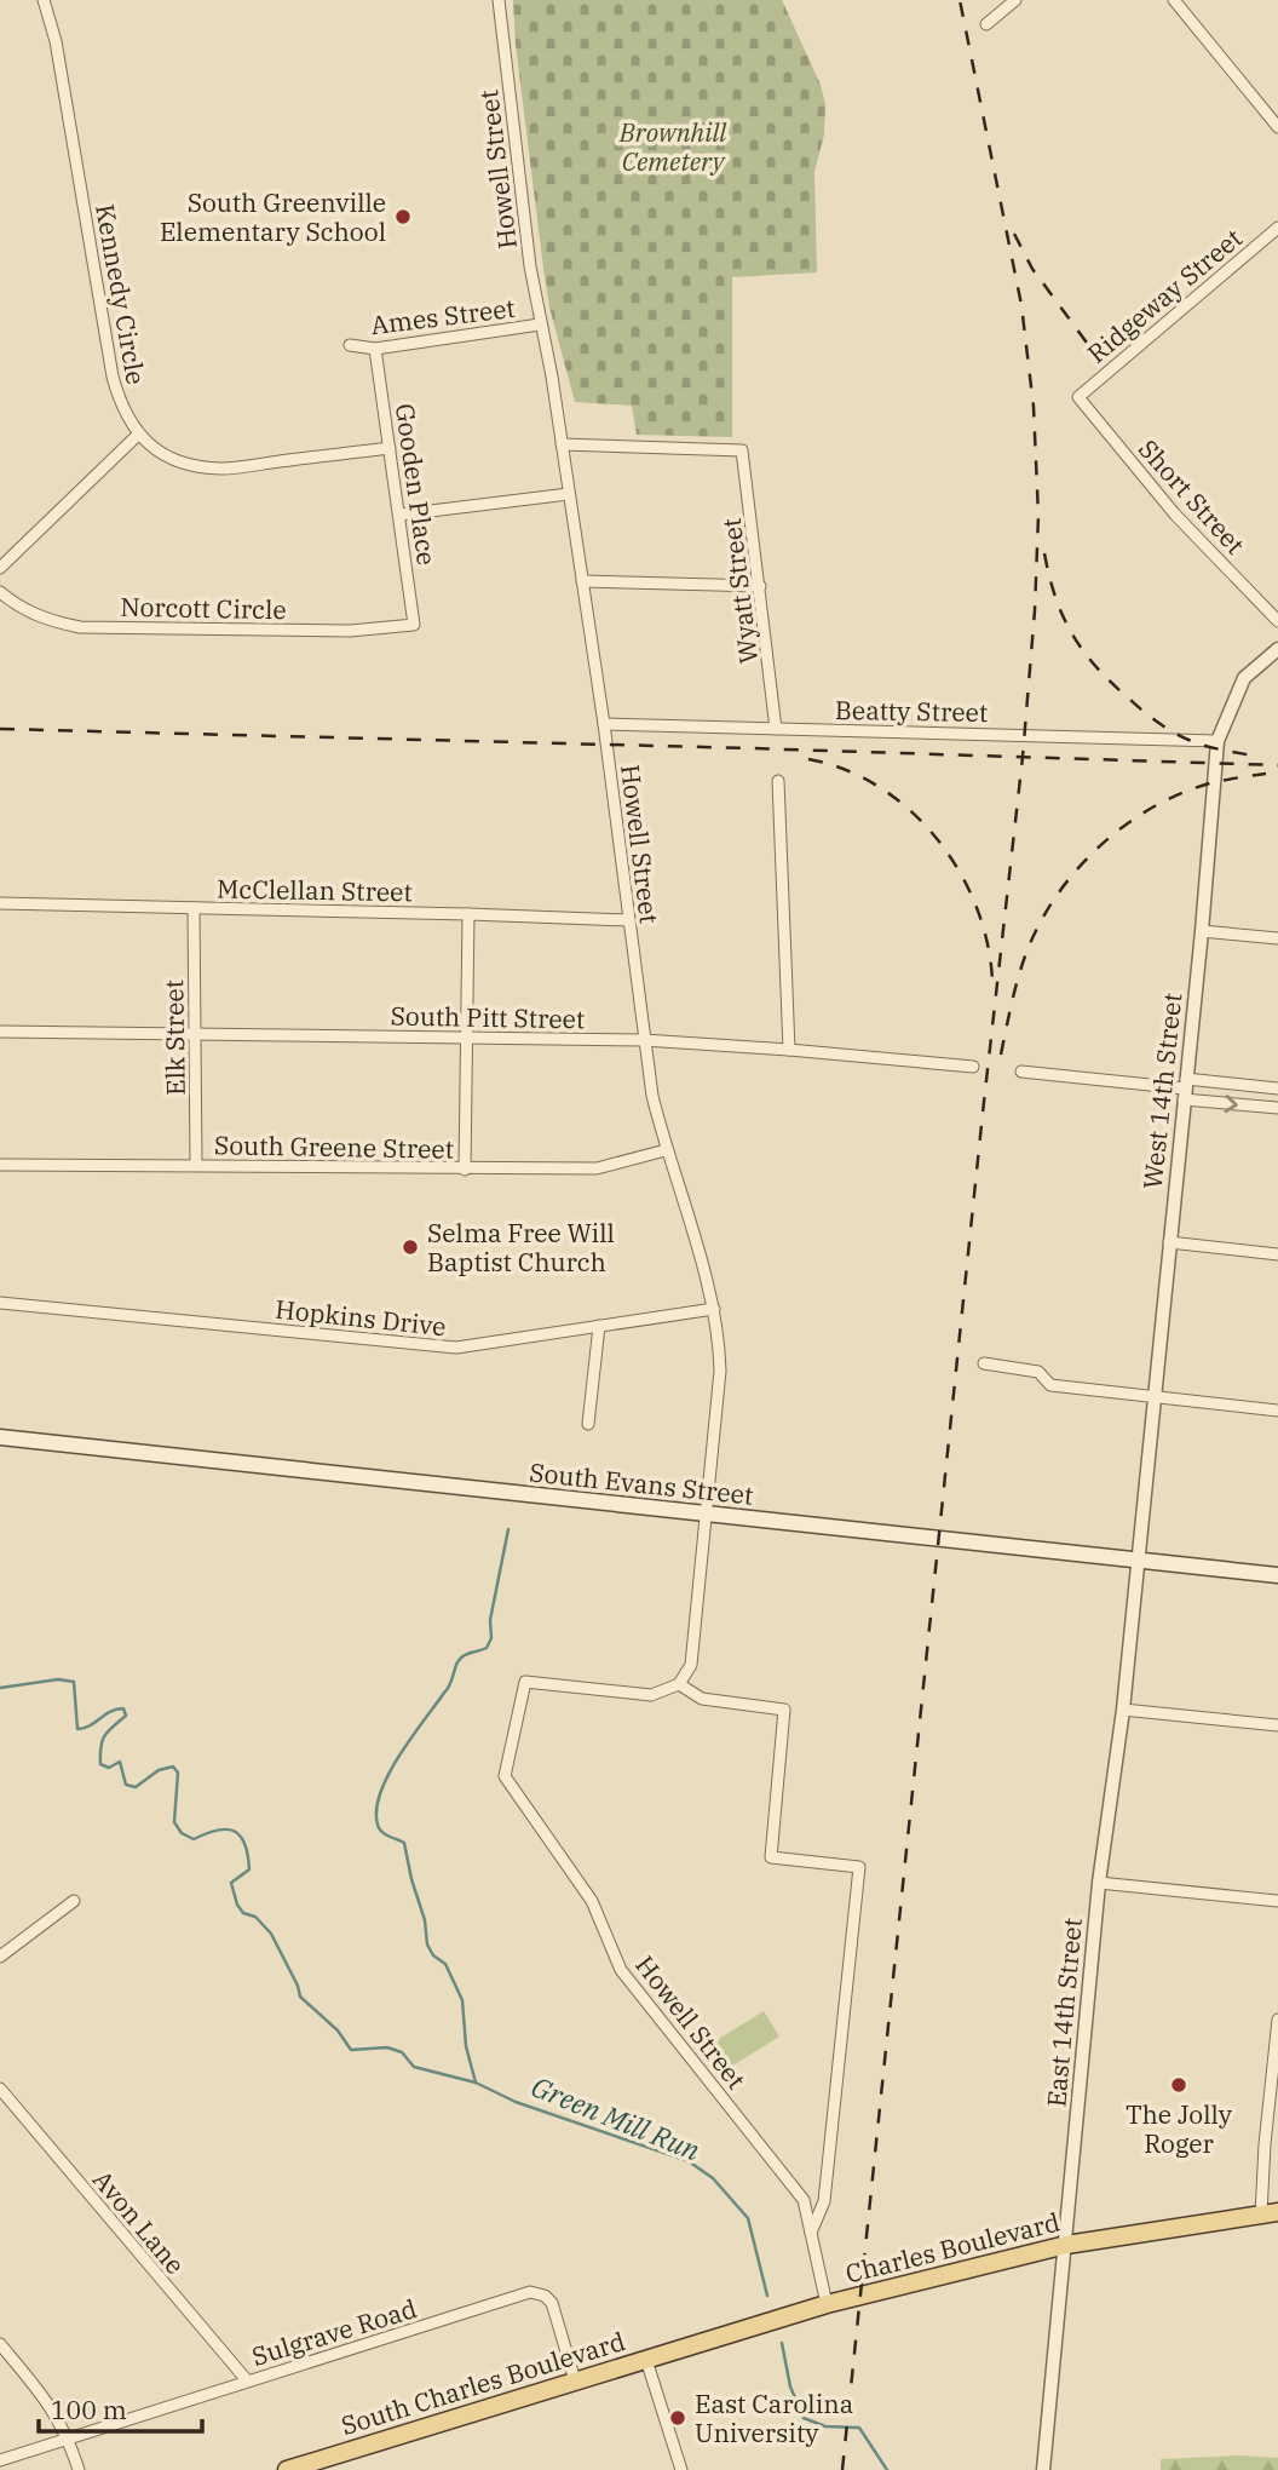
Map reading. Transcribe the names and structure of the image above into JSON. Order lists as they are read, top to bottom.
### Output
{
  "streets": {
    "main road": ["South Evans Street", "Charles Boulevard", "South Charles Boulevard"],
    "street": [
      "Howell Street",
      "Kennedy Circle",
      "Ridgeway Street",
      "Ames Street",
      "Gooden Place",
      "Short Street",
      "Wyatt Street",
      "Norcott Circle",
      "Beatty Street",
      "McClellan Street",
      "South Pitt Street",
      "Elk Street",
      "West 14th Street",
      "South Greene Street",
      "Hopkins Drive",
      "East 14th Street",
      "Avon Lane",
      "Sulgrave Road"
    ]
  },
  "crossings": [
    ["Howell Street", "Ames Street"],
    ["Howell Street", "Wyatt Street"],
    ["Howell Street", "Beatty Street"],
    ["Howell Street", "McClellan Street"],
    ["Howell Street", "South Pitt Street"],
    ["Howell Street", "South Greene Street"],
    ["Howell Street", "Hopkins Drive"],
    ["Howell Street", "South Evans Street"],
    ["Howell Street", "Charles Boulevard"],
    ["Ridgeway Street", "Short Street"],
    ["Ames Street", "Gooden Place"],
    ["Gooden Place", "Norcott Circle"],
    ["Wyatt Street", "Beatty Street"],
    ["Beatty Street", "West 14th Street"],
    ["McClellan Street", "Elk Street"],
    ["South Pitt Street", "Elk Street"],
    ["Elk Street", "South Greene Street"],
    ["West 14th Street", "South Evans Street"],
    ["West 14th Street", "East 14th Street"],
    ["South Evans Street", "East 14th Street"],
    ["East 14th Street", "Charles Boulevard"],
    ["Avon Lane", "Sulgrave Road"],
    ["Charles Boulevard", "South Charles Boulevard"],
    ["Sulgrave Road", "South Charles Boulevard"]
  ],
  "water": ["Green Mill Run"],
  "parks": ["Brownhill Cemetery"],
  "places": [
    "South Greenville Elementary School",
    "Selma Free Will Baptist Church",
    "The Jolly Roger",
    "East Carolina University"
  ],
  "scale_bar": "100 m"
}
